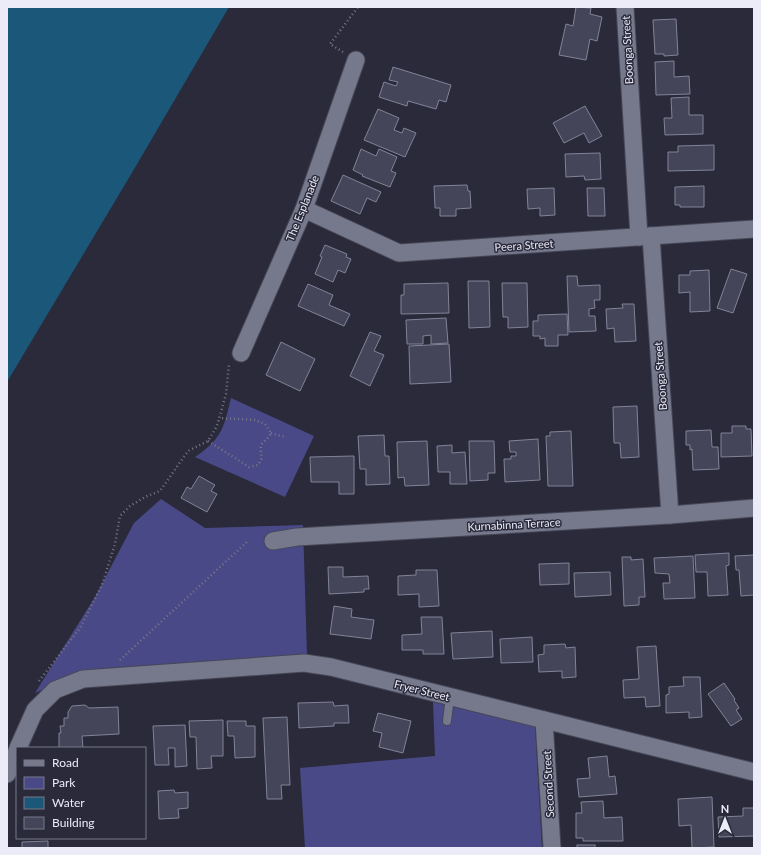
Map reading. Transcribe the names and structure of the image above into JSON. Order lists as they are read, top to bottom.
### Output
{
  "streets": {
    "street": [
      "Boonga Street",
      "The Esplanade",
      "Peera Street",
      "Kurnabinna Terrace",
      "Fryer Street",
      "Second Street"
    ]
  },
  "crossings": [
    ["Boonga Street", "Peera Street"],
    ["Boonga Street", "Kurnabinna Terrace"],
    ["The Esplanade", "Peera Street"],
    ["Fryer Street", "Second Street"]
  ],
  "legend": [
    "Road",
    "Park",
    "Water",
    "Building"
  ],
  "north": "top"
}
